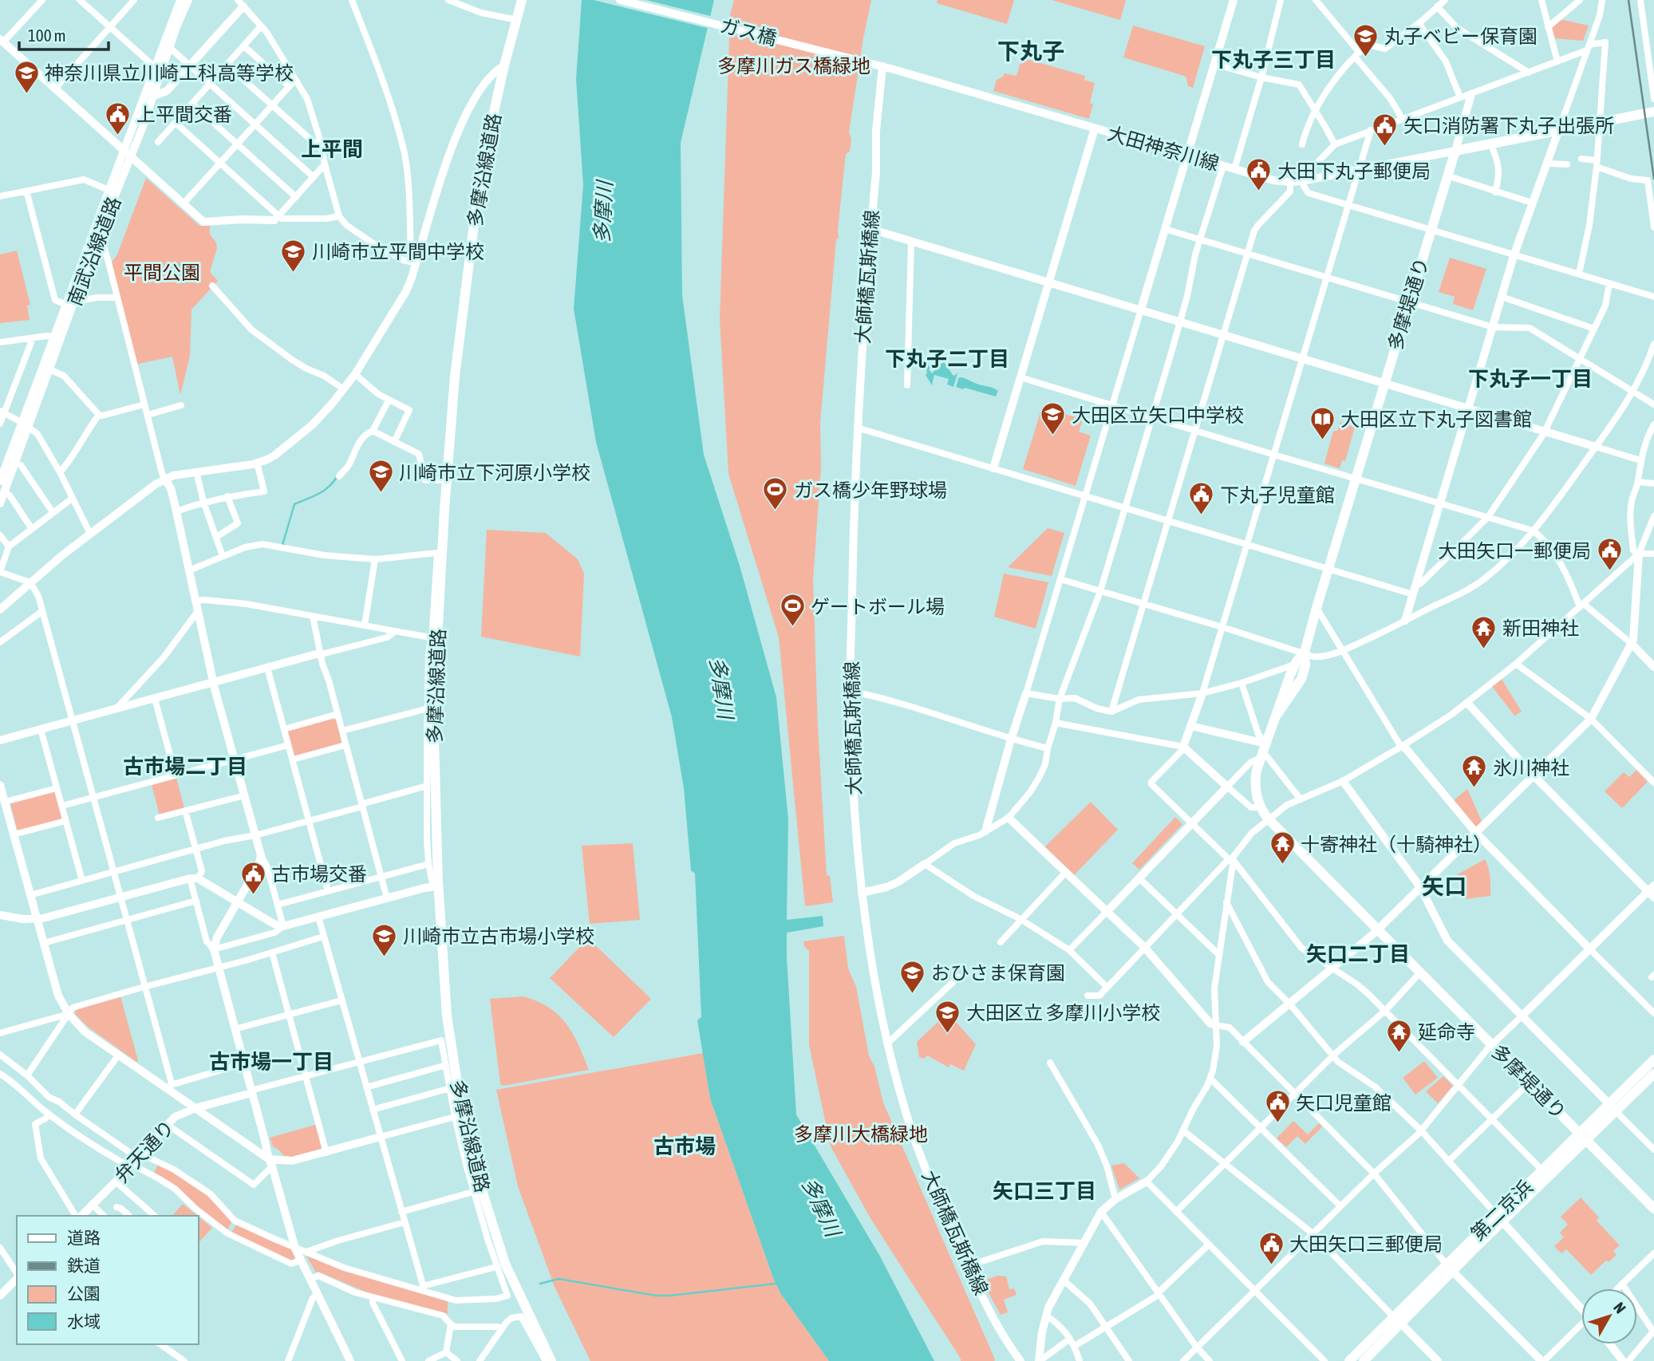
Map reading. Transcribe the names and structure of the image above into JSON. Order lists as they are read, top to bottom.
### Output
{
  "streets": {
    "main road": [
      "ガス橋",
      "大田神奈川線",
      "多摩沿線道路",
      "多摩堤通り",
      "第二京浜"
    ],
    "street": ["南武沿線道路", "大師橋瓦斯橋線", "弁天通り"]
  },
  "crossings": [
    ["ガス橋", "大田神奈川線"],
    ["ガス橋", "大師橋瓦斯橋線"],
    ["大田神奈川線", "大師橋瓦斯橋線"],
    ["大田神奈川線", "多摩堤通り"],
    ["多摩堤通り", "第二京浜"]
  ],
  "districts": [
    "下丸子",
    "下丸子三丁目",
    "上平間",
    "下丸子二丁目",
    "下丸子一丁目",
    "古市場二丁目",
    "矢口",
    "矢口二丁目",
    "古市場一丁目",
    "古市場",
    "矢口三丁目"
  ],
  "water": ["多摩川"],
  "parks": ["多摩川ガス橋緑地", "平間公園", "多摩川大橋緑地"],
  "places": {
    "school or university": [
      "丸子ベビー保育園",
      "神奈川県立川崎工科高等学校",
      "川崎市立平間中学校",
      "大田区立矢口中学校",
      "川崎市立下河原小学校",
      "川崎市立古市場小学校",
      "おひさま保育園",
      "大田区立 多摩川小学校"
    ],
    "public building": [
      "上平間交番",
      "矢口消防署下丸子出張所",
      "大田下丸子郵便局",
      "下丸子児童館",
      "大田矢口一郵便局",
      "古市場交番",
      "矢口児童館",
      "大田矢口三郵便局"
    ],
    "library": ["大田区立下丸子図書館"],
    "sports": ["ガス橋少年野球場", "ゲートボール場"],
    "temple": [
      "新田神社",
      "氷川神社",
      "十寄神社（十騎神社）",
      "延命寺"
    ]
  },
  "legend": [
    "道路",
    "鉄道",
    "公園",
    "水域"
  ],
  "scale_bar": "100 m",
  "north": "top right"
}
